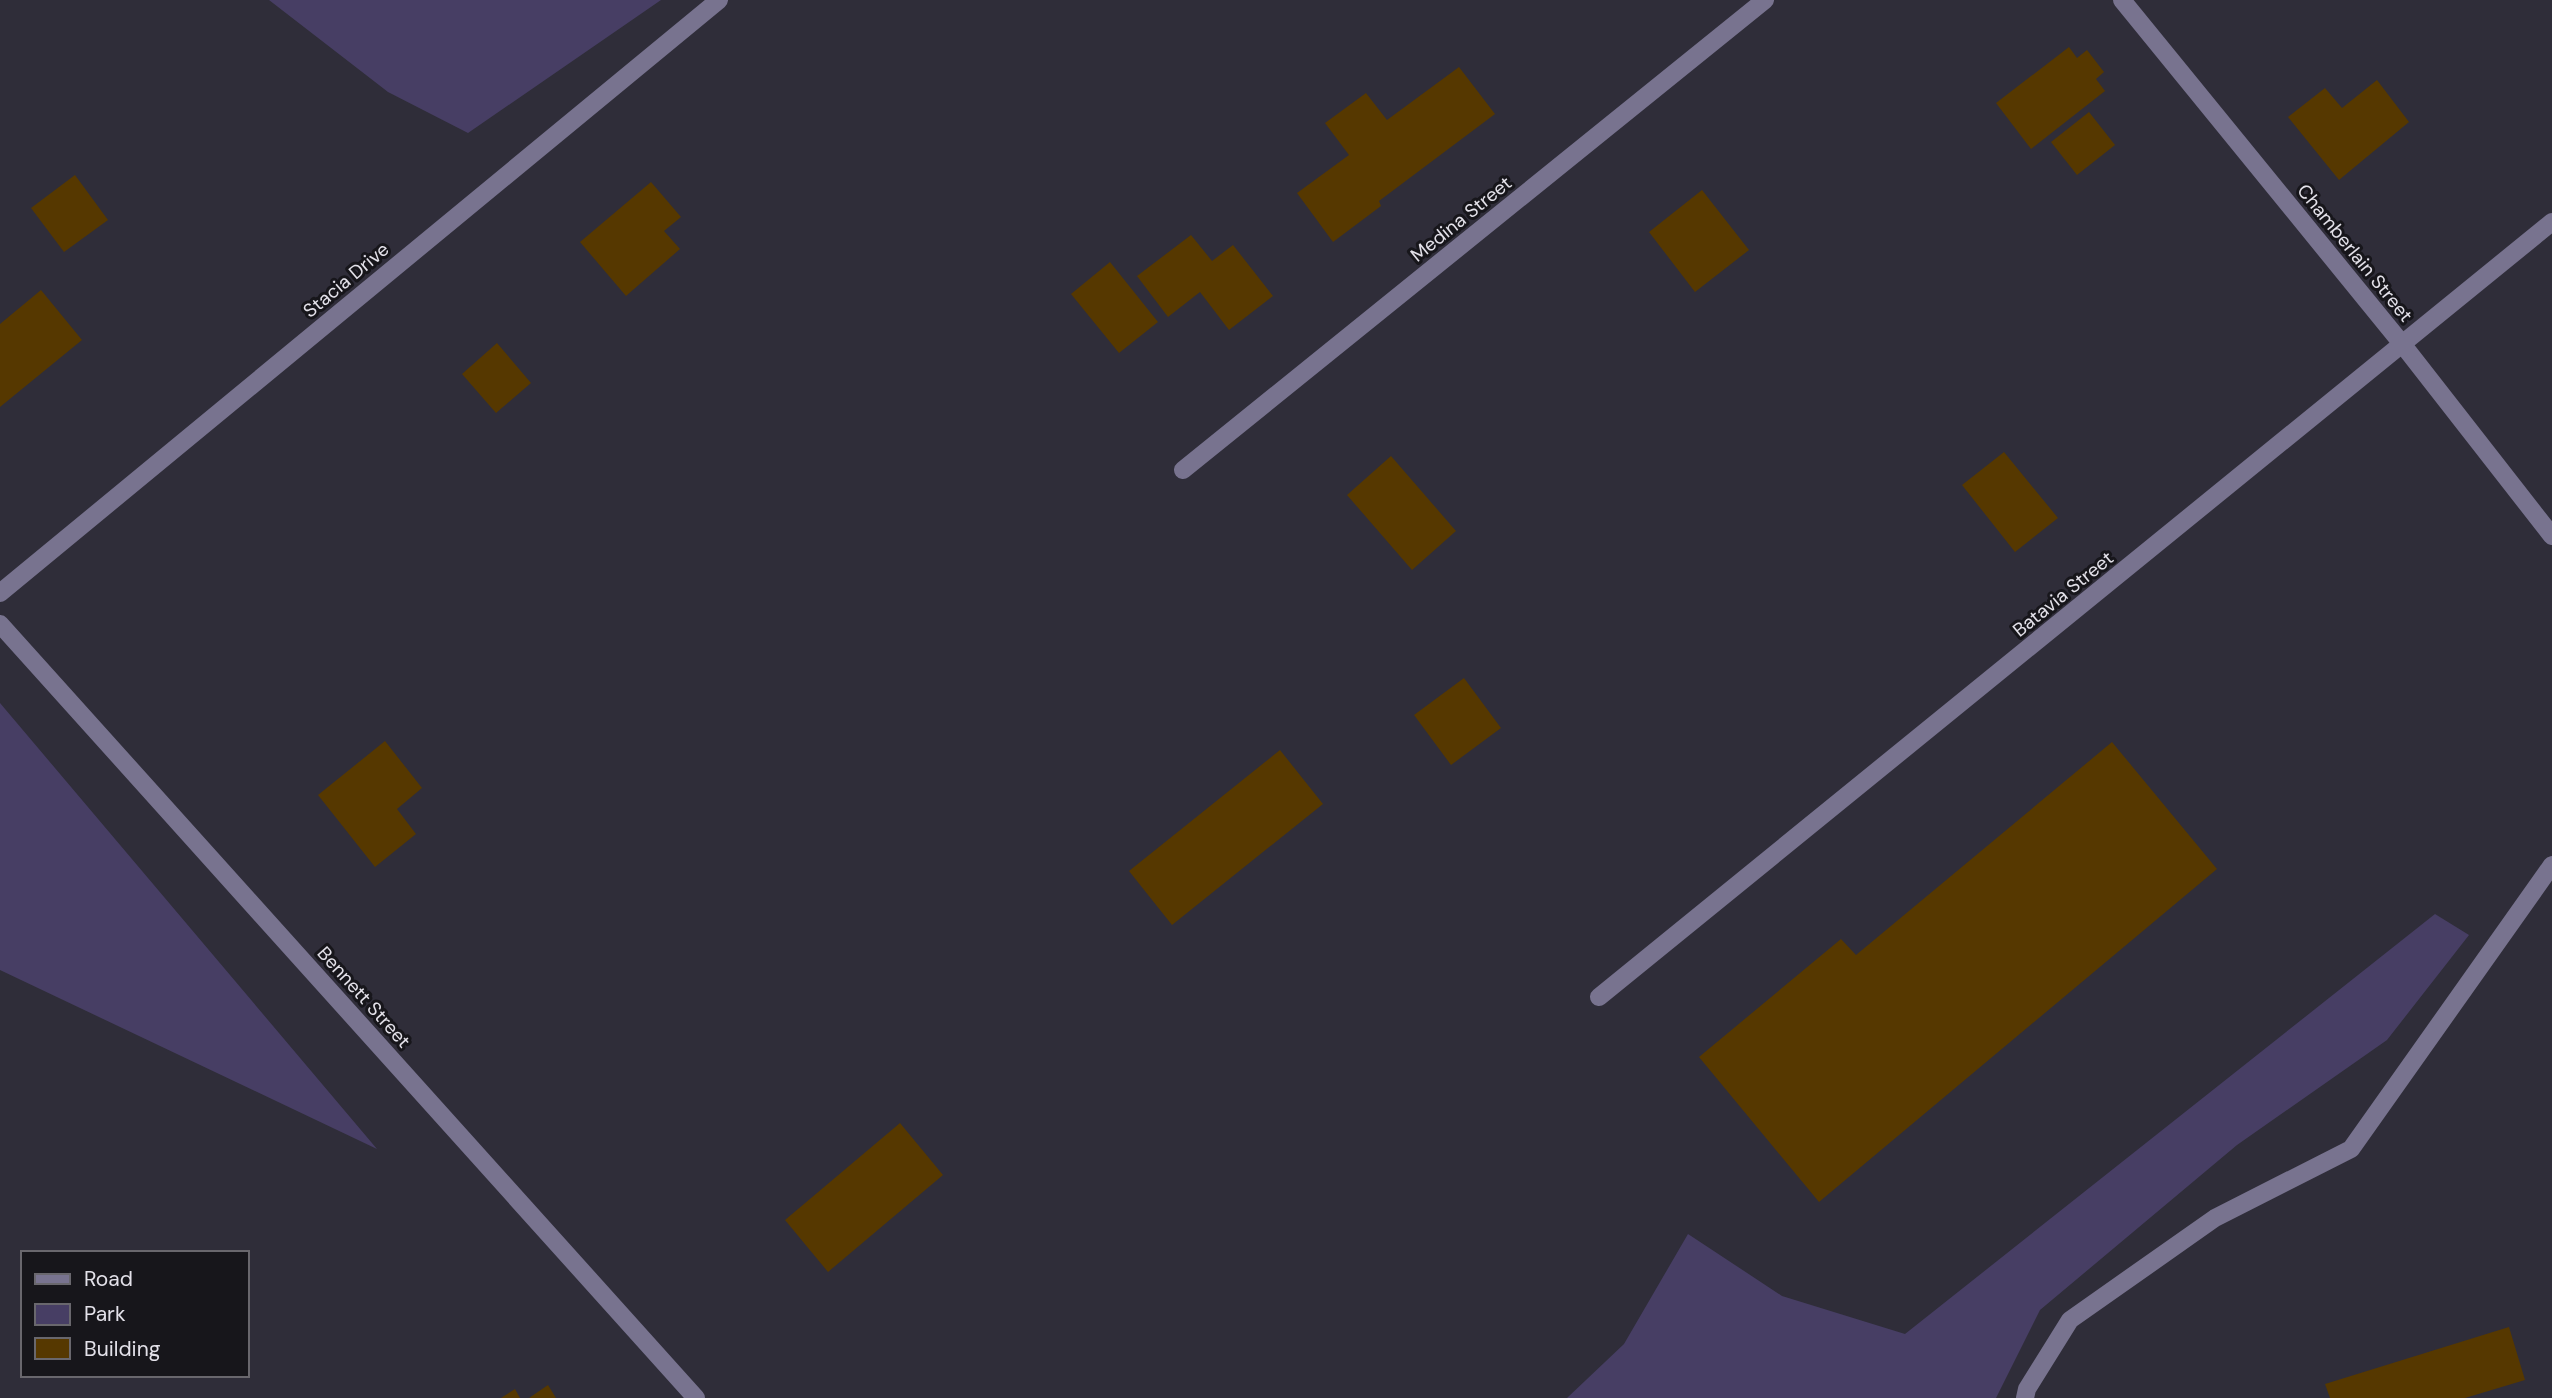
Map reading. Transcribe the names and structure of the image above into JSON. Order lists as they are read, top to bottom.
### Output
{
  "streets": {
    "street": [
      "Medina Street",
      "Chamberlain Street",
      "Stacia Drive",
      "Batavia Street",
      "Bennett Street"
    ]
  },
  "crossings": [
    ["Chamberlain Street", "Batavia Street"]
  ],
  "legend": ["Road", "Park", "Building"]
}
